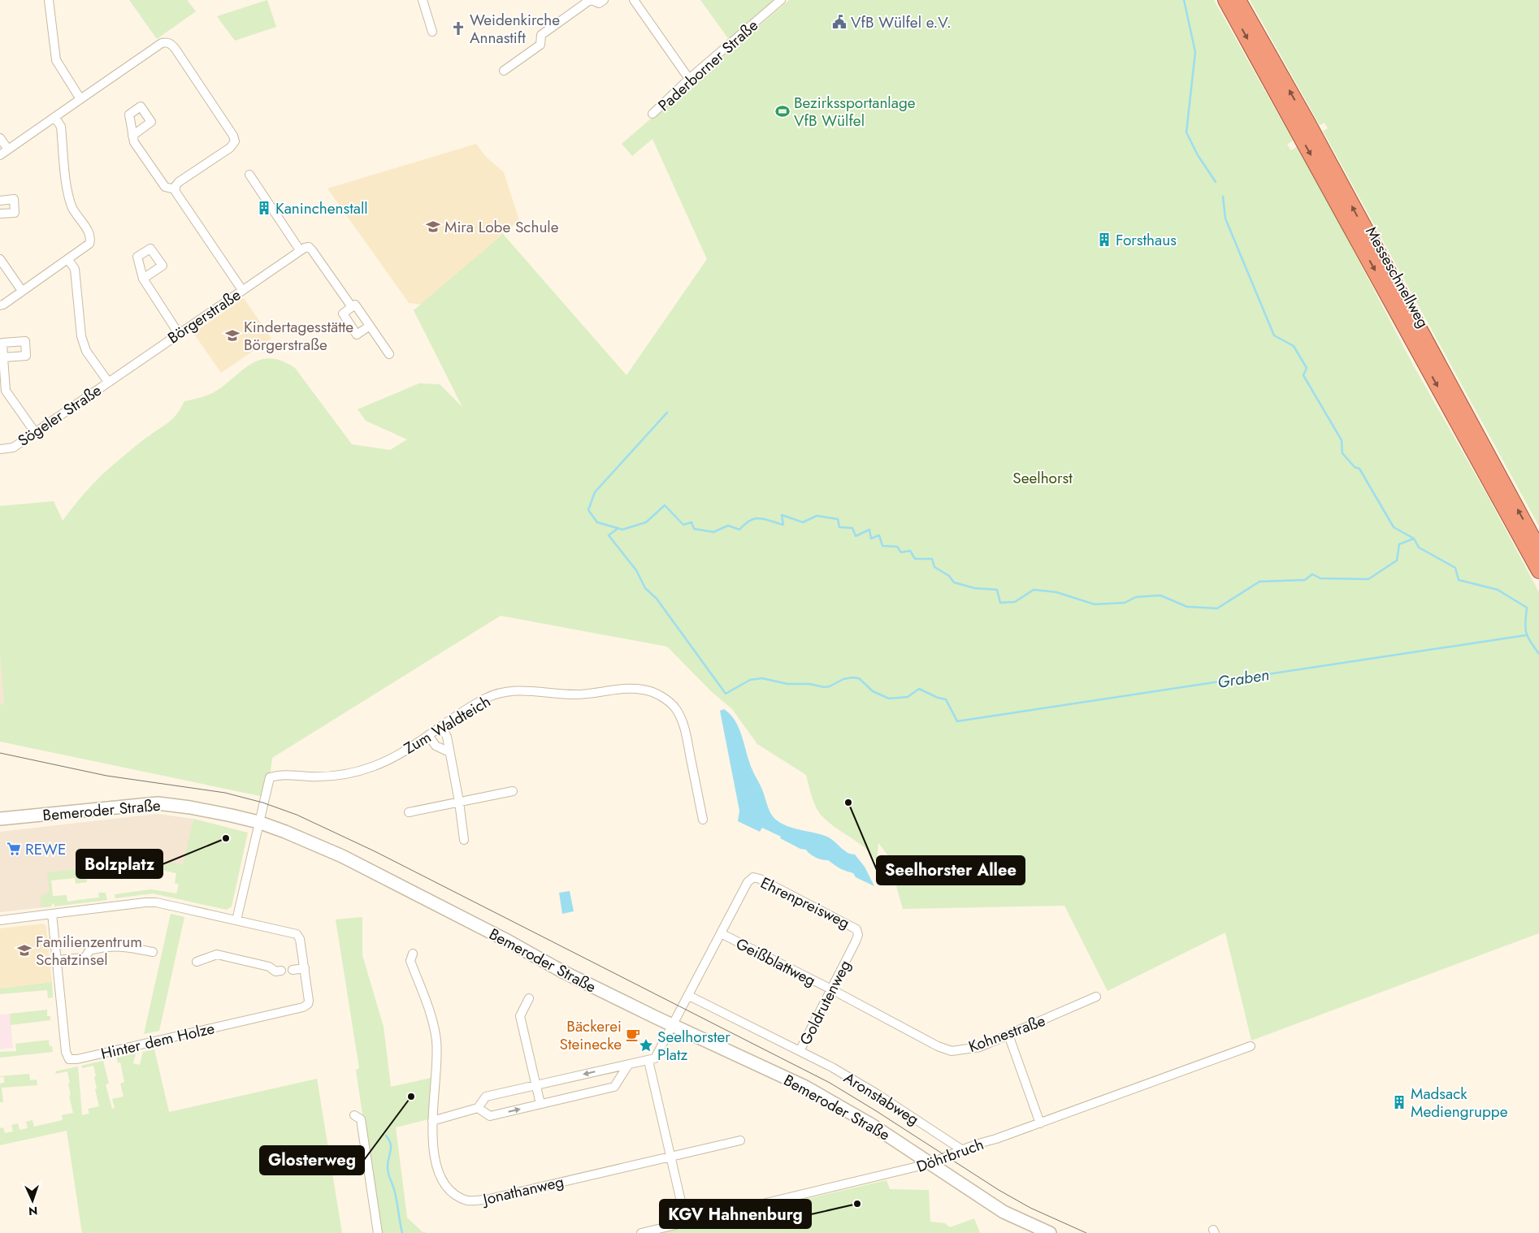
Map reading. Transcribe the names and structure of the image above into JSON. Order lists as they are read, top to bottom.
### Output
{
  "streets": {
    "highway": ["Messeschnellweg"],
    "main road": ["Bemeroder Straße"],
    "street": [
      "Paderborner Straße",
      "Börgerstraße",
      "Sögeler Straße",
      "Zum Waldteich",
      "Ehrenpreisweg",
      "Geißblattweg",
      "Goldrutenweg",
      "Kohnestraße",
      "Hinter dem Holze",
      "Aronstabweg",
      "Döhrbruch",
      "Jonathanweg"
    ]
  },
  "crossings": [
    ["Börgerstraße", "Sögeler Straße"],
    ["Zum Waldteich", "Bemeroder Straße"],
    ["Bemeroder Straße", "Döhrbruch"],
    ["Ehrenpreisweg", "Geißblattweg"],
    ["Ehrenpreisweg", "Goldrutenweg"],
    ["Geißblattweg", "Goldrutenweg"],
    ["Geißblattweg", "Kohnestraße"],
    ["Goldrutenweg", "Kohnestraße"],
    ["Goldrutenweg", "Aronstabweg"],
    ["Aronstabweg", "Döhrbruch"]
  ],
  "water": ["Graben"],
  "parks": ["Seelhorst"],
  "places": {
    "public building": ["VfB Wülfel e.V."],
    "church": ["Weidenkirche Annastift"],
    "sports": ["Bezirkssportanlage VfB Wülfel"],
    "building": ["Kaninchenstall", "Forsthaus", "Madsack Mediengruppe"],
    "school or university": ["Mira Lobe Schule", "Kindertagesstätte Börgerstraße", "Familienzentrum Schatzinsel"],
    "other": [
      "Seelhorster Allee",
      "Bolzplatz",
      "Glosterweg",
      "KGV Hahnenburg"
    ],
    "supermarket": ["REWE"],
    "cafe": ["Bäckerei Steinecke"],
    "place": ["Seelhorster Platz"]
  },
  "north": "bottom"
}
